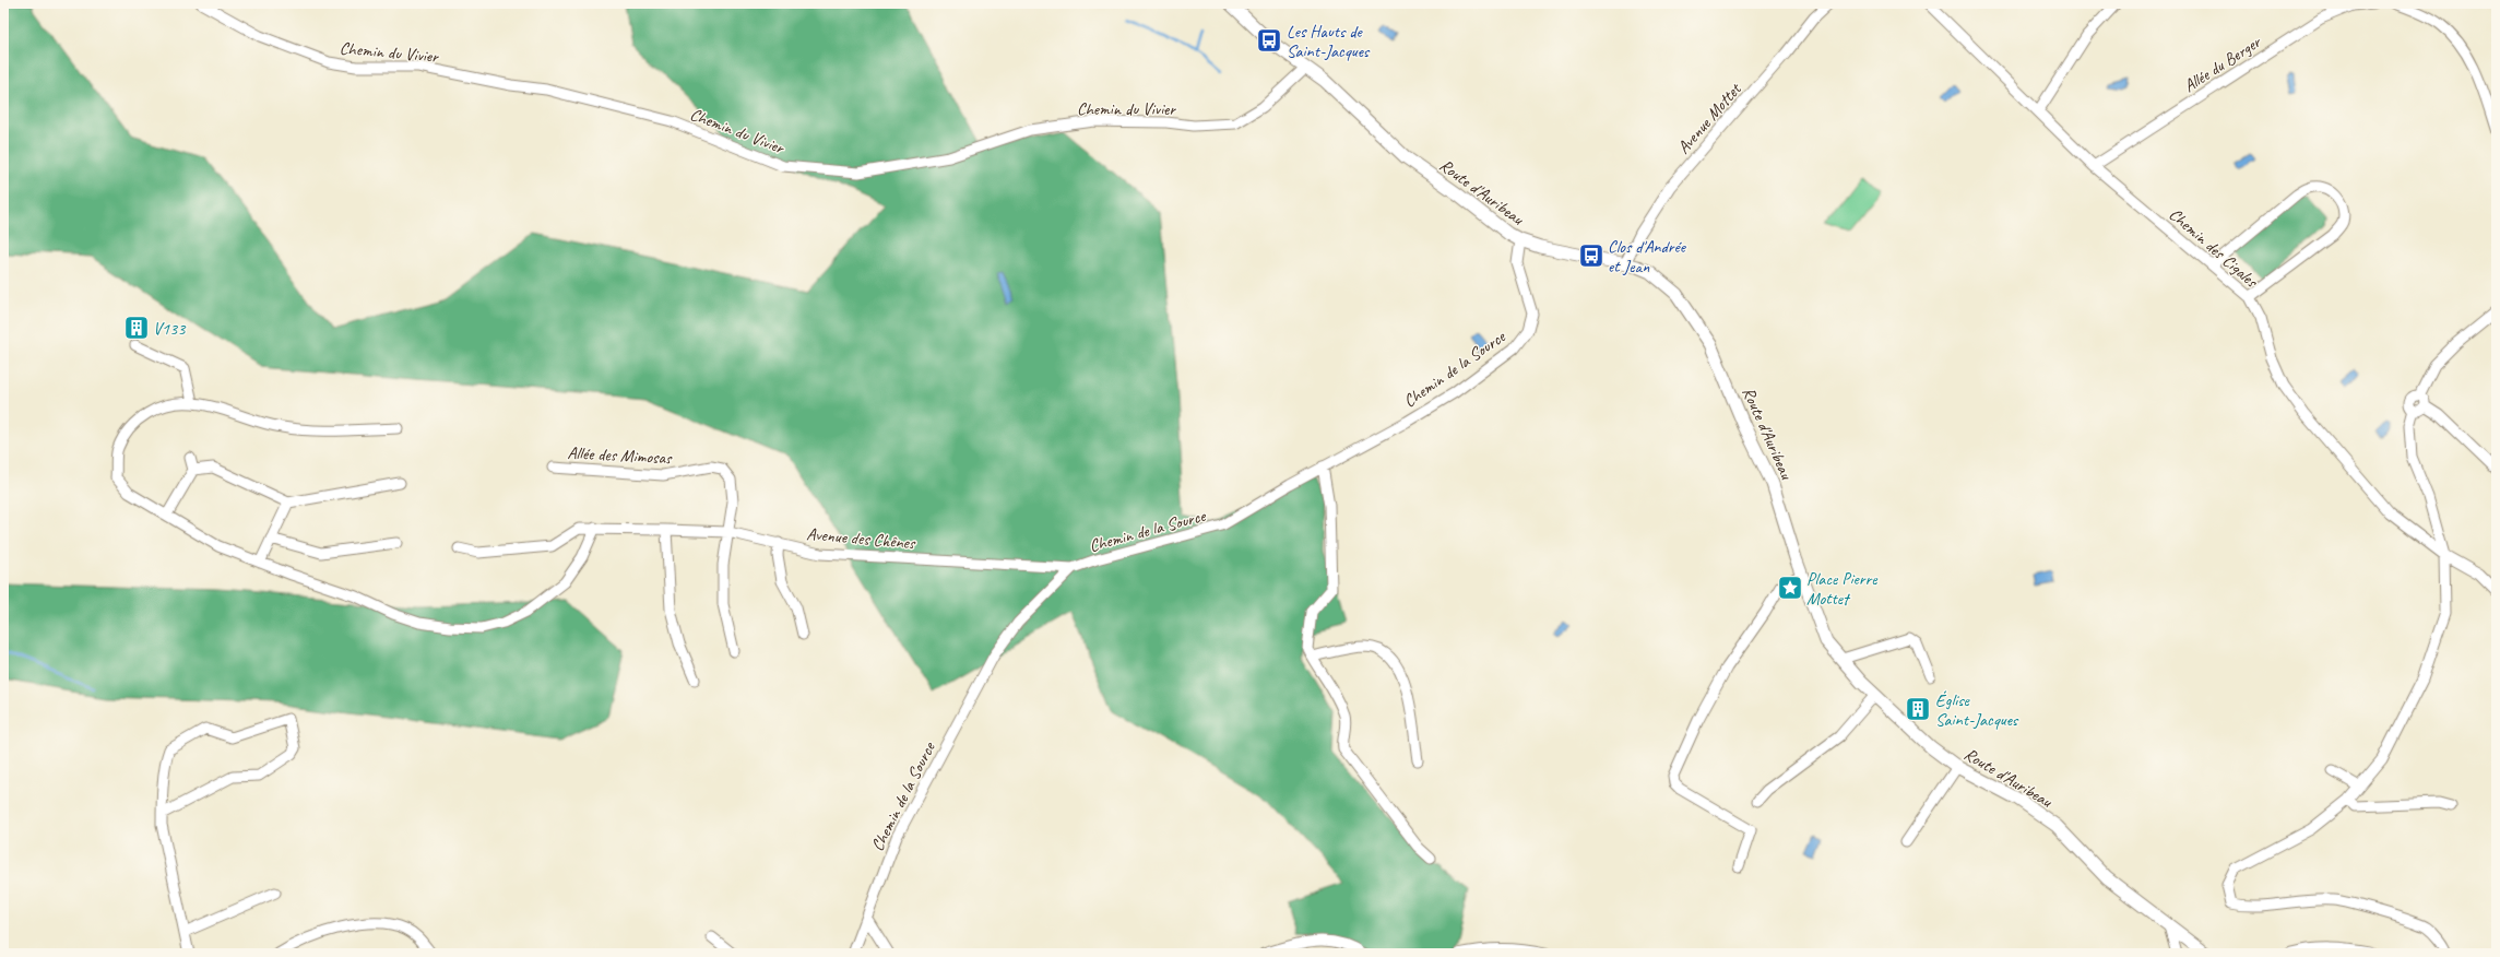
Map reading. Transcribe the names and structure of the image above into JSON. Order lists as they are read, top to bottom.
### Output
{
  "streets": {
    "street": [
      "Chemin du Vivier",
      "Allée du Berger",
      "Avenue Mottet",
      "Route d'Auribeau",
      "Chemin des Cigales",
      "Chemin de la Source",
      "Allée des Mimosas",
      "Avenue des Chênes"
    ]
  },
  "crossings": [
    ["Chemin du Vivier", "Route d'Auribeau"],
    ["Allée du Berger", "Chemin des Cigales"],
    ["Avenue Mottet", "Route d'Auribeau"],
    ["Route d'Auribeau", "Chemin de la Source"],
    ["Chemin de la Source", "Avenue des Chênes"],
    ["Allée des Mimosas", "Avenue des Chênes"]
  ],
  "places": {
    "bus stop": ["Les Hauts de Saint-Jacques", "Clos d'Andrée et Jean"],
    "building": ["V133", "Église Saint-Jacques"],
    "place": ["Place Pierre Mottet"]
  }
}
